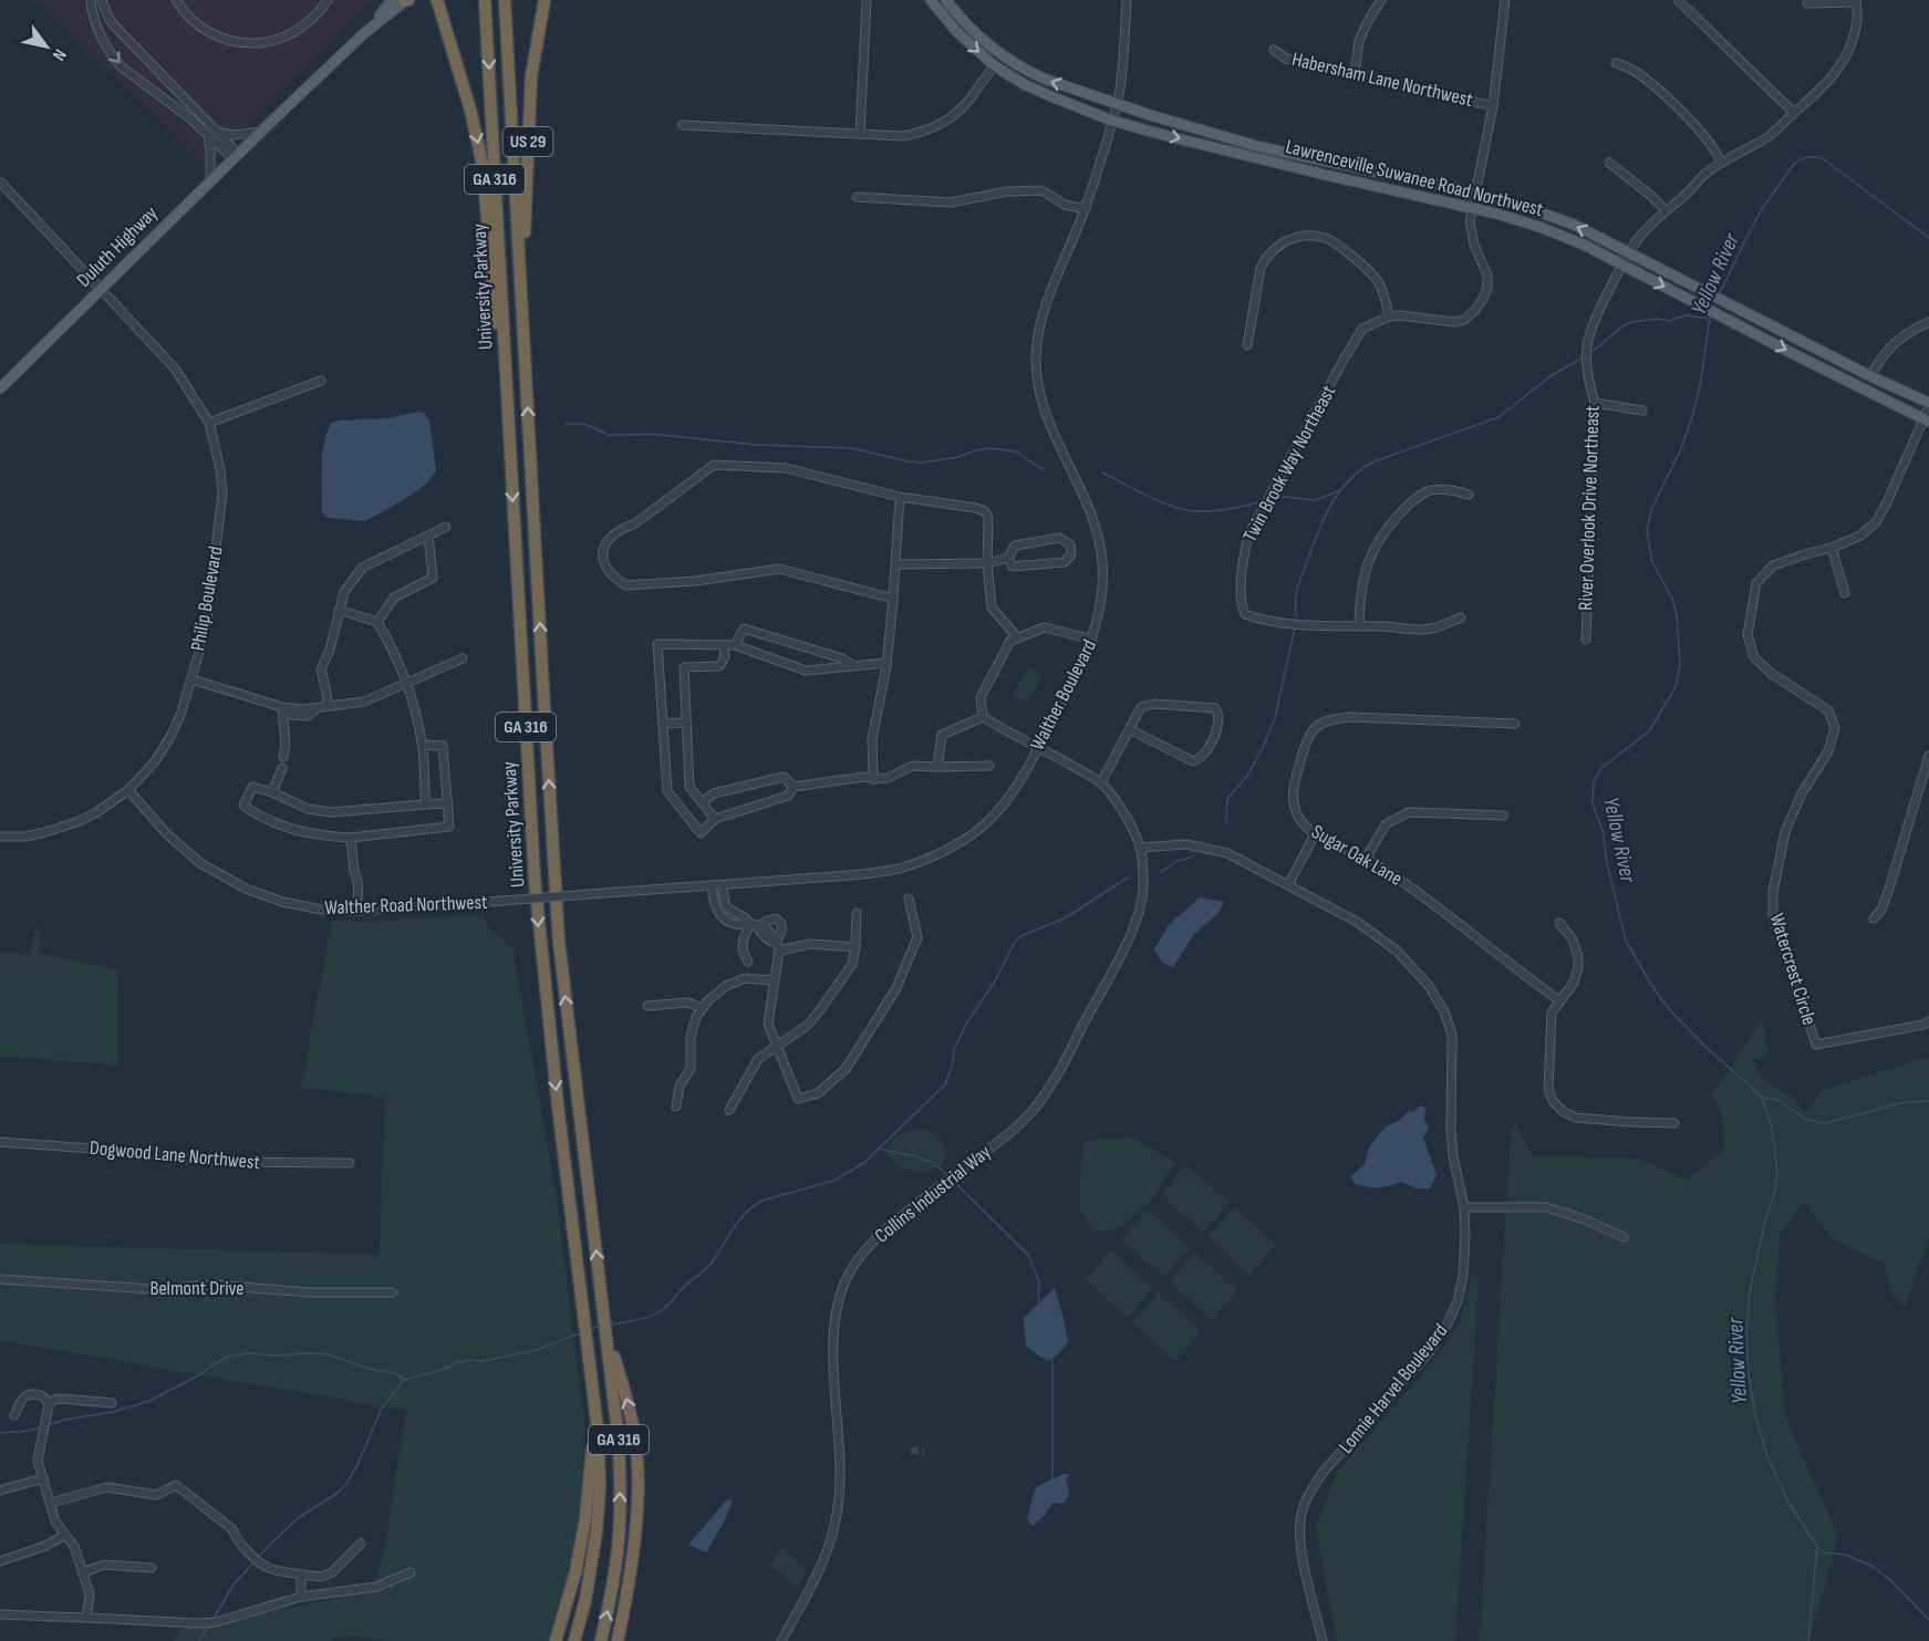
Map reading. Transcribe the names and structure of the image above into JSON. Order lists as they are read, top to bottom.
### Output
{
  "streets": {
    "highway": ["US 29", "GA 316", "University Parkway"],
    "main road": ["Lawrenceville Suwanee Road Northwest", "Duluth Highway"],
    "street": [
      "Habersham Lane Northwest",
      "Twin Brook Way Northeast",
      "River Overlook Drive Northeast",
      "Philip Boulevard",
      "Walther Boulevard",
      "Sugar Oak Lane",
      "Walther Road Northwest",
      "Watercrest Circle",
      "Dogwood Lane Northwest",
      "Collins Industrial Way",
      "Belmont Drive",
      "Lonnie Harvel Boulevard"
    ]
  },
  "crossings": [
    ["US 29", "University Parkway"],
    ["Lawrenceville Suwanee Road Northwest", "River Overlook Drive Northeast"],
    ["Lawrenceville Suwanee Road Northwest", "Walther Boulevard"],
    ["Lawrenceville Suwanee Road Northwest", "Watercrest Circle"],
    ["Duluth Highway", "Philip Boulevard"],
    ["Philip Boulevard", "Walther Road Northwest"],
    ["Walther Boulevard", "Walther Road Northwest"],
    ["Collins Industrial Way", "Lonnie Harvel Boulevard"]
  ],
  "water": ["Yellow River"],
  "north": "bottom right"
}
